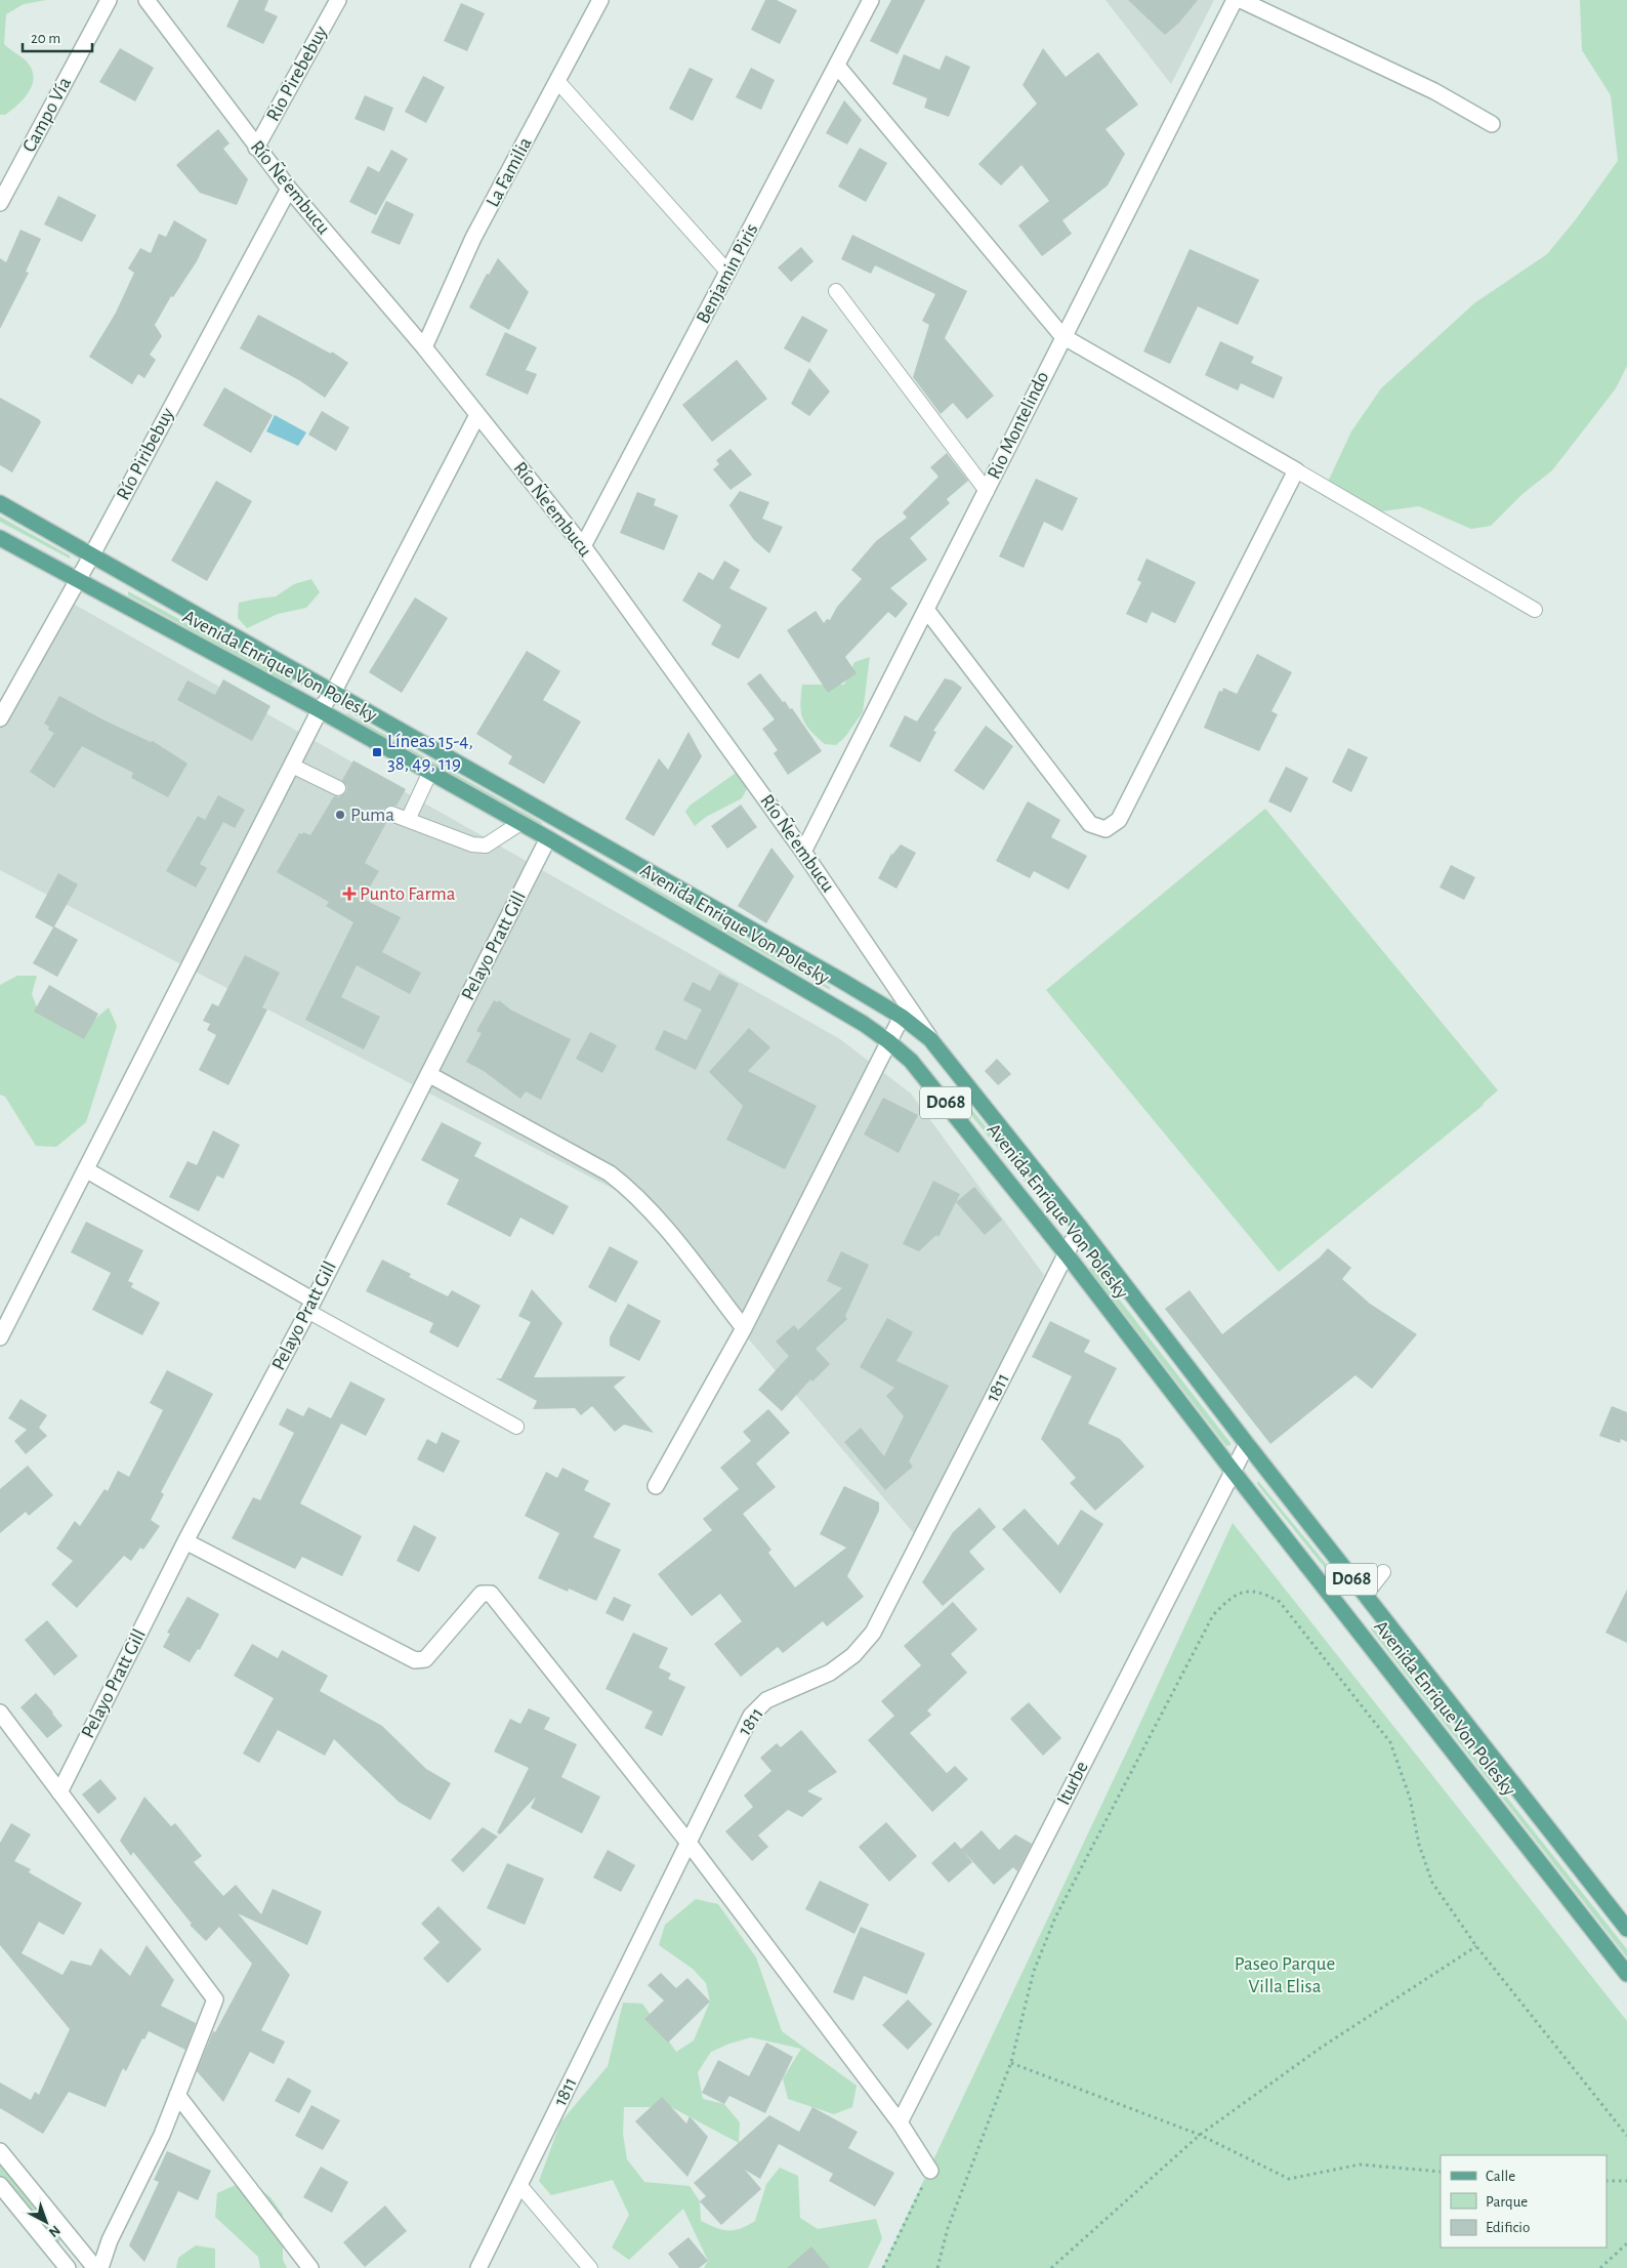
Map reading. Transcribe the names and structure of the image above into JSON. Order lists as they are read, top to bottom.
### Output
{
  "streets": {
    "main road": ["Avenida Enrique Von Polesky", "D068"],
    "street": [
      "Rio Pirebebuy",
      "Campo Vía",
      "La Familia",
      "Río Ñe'embucu",
      "Benjamin Piris",
      "Rio Montelindo",
      "Río Piribebuy",
      "Pelayo Pratt Gill",
      "1811",
      "Iturbe"
    ]
  },
  "crossings": [
    ["Rio Pirebebuy", "Río Ñe'embucu"],
    ["La Familia", "Río Ñe'embucu"],
    ["Río Ñe'embucu", "Benjamin Piris"],
    ["Río Ñe'embucu", "Rio Montelindo"],
    ["Río Ñe'embucu", "Río Piribebuy"],
    ["Río Ñe'embucu", "Avenida Enrique Von Polesky"],
    ["Río Piribebuy", "Avenida Enrique Von Polesky"],
    ["Avenida Enrique Von Polesky", "Pelayo Pratt Gill"],
    ["Avenida Enrique Von Polesky", "1811"],
    ["Avenida Enrique Von Polesky", "Iturbe"]
  ],
  "parks": ["Paseo Parque Villa Elisa"],
  "places": {
    "transit": ["Líneas 15-4, 38, 49, 119"],
    "other": ["Puma"],
    "health": ["Punto Farma"]
  },
  "legend": ["Calle", "Parque", "Edificio"],
  "scale_bar": "20 m",
  "north": "bottom right"
}
